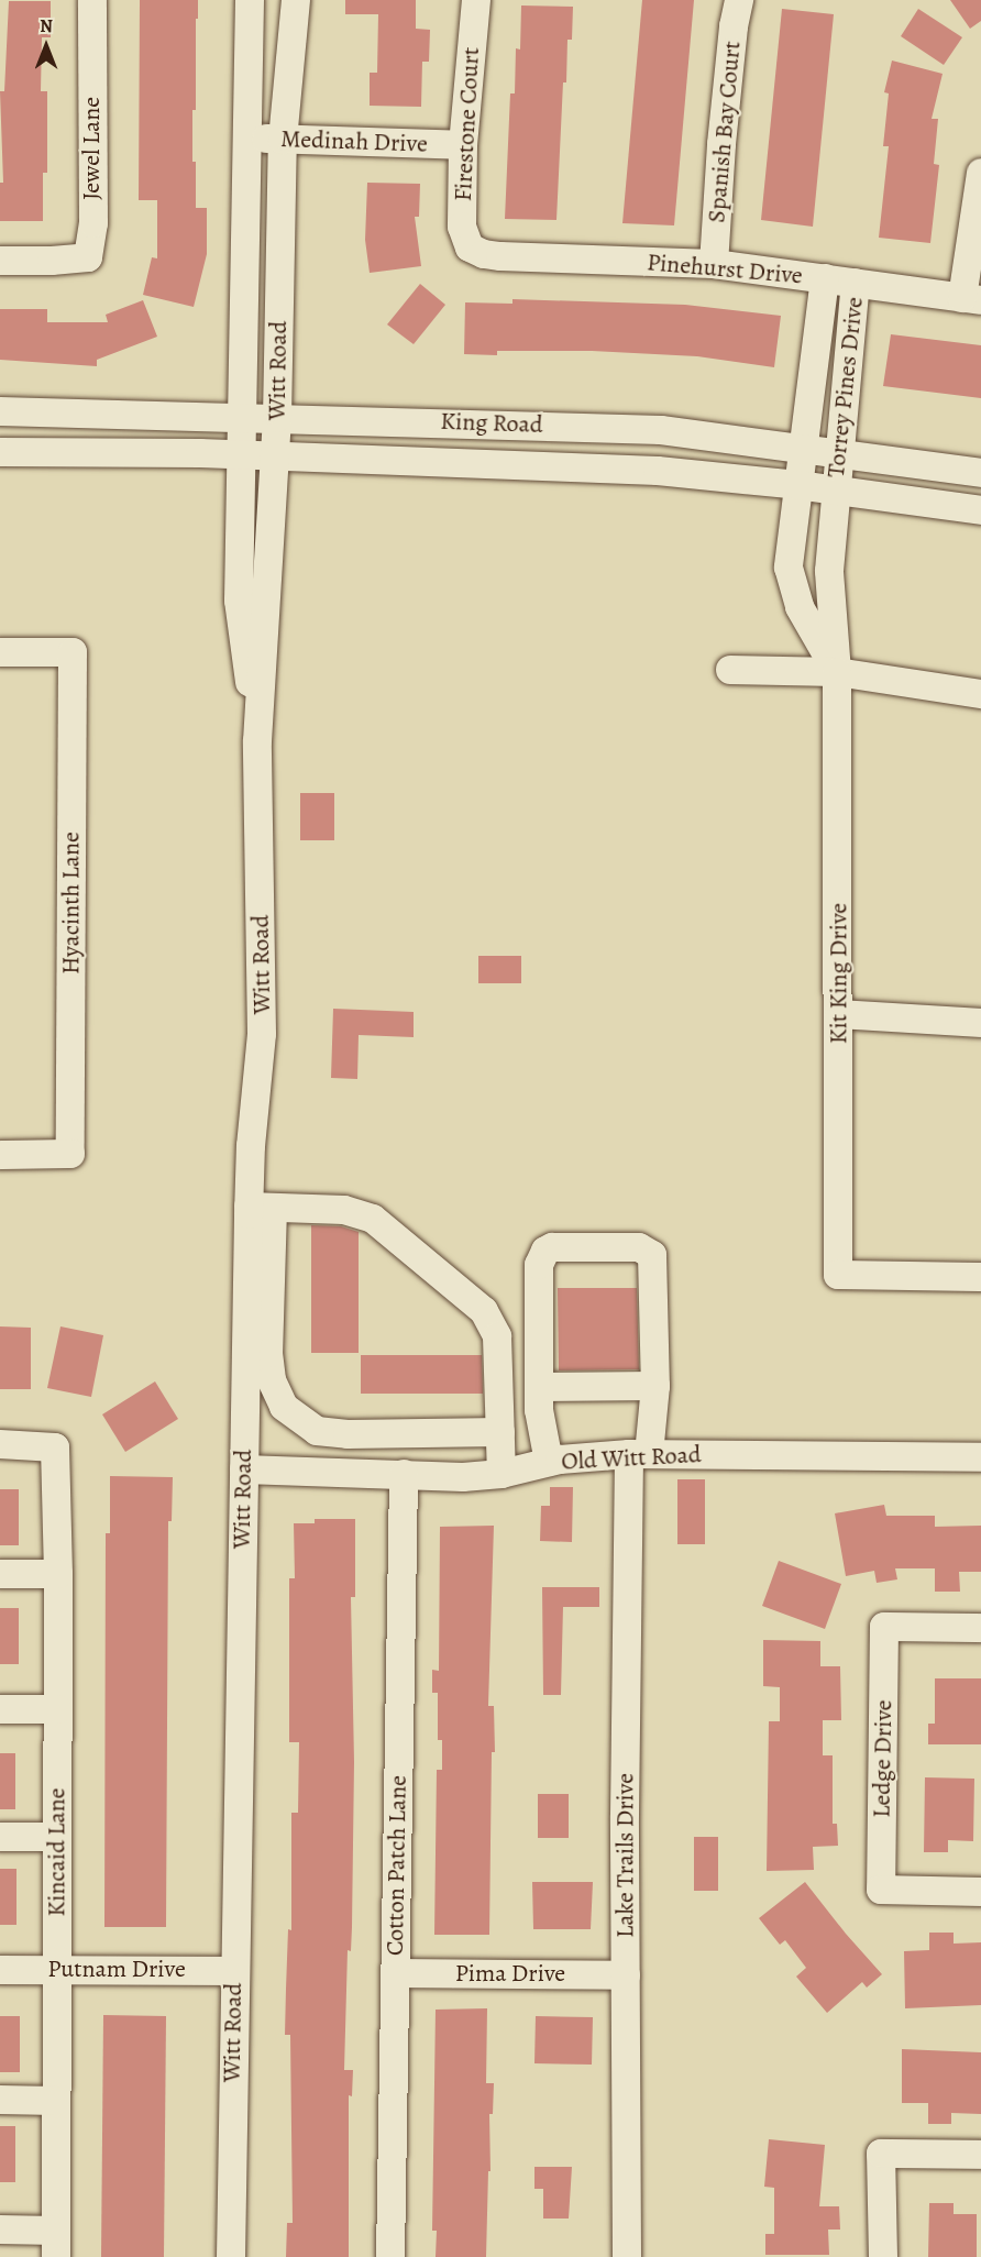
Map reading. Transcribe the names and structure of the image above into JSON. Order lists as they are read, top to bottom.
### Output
{
  "streets": {
    "street": [
      "Firestone Court",
      "Spanish Bay Court",
      "Medinah Drive",
      "Jewel Lane",
      "Pinehurst Drive",
      "Witt Road",
      "Torrey Pines Drive",
      "King Road",
      "Hyacinth Lane",
      "Kit King Drive",
      "Old Witt Road",
      "Ledge Drive",
      "Kincaid Lane",
      "Lake Trails Drive",
      "Cotton Patch Lane",
      "Putnam Drive",
      "Pima Drive"
    ]
  },
  "crossings": [
    ["Firestone Court", "Medinah Drive"],
    ["Firestone Court", "Pinehurst Drive"],
    ["Spanish Bay Court", "Pinehurst Drive"],
    ["Medinah Drive", "Witt Road"],
    ["Pinehurst Drive", "Torrey Pines Drive"],
    ["Witt Road", "King Road"],
    ["Witt Road", "Old Witt Road"],
    ["Witt Road", "Putnam Drive"],
    ["Torrey Pines Drive", "King Road"],
    ["Torrey Pines Drive", "Kit King Drive"],
    ["King Road", "Kit King Drive"],
    ["Old Witt Road", "Lake Trails Drive"],
    ["Old Witt Road", "Cotton Patch Lane"],
    ["Kincaid Lane", "Putnam Drive"],
    ["Lake Trails Drive", "Pima Drive"],
    ["Cotton Patch Lane", "Pima Drive"]
  ],
  "north": "top"
}
